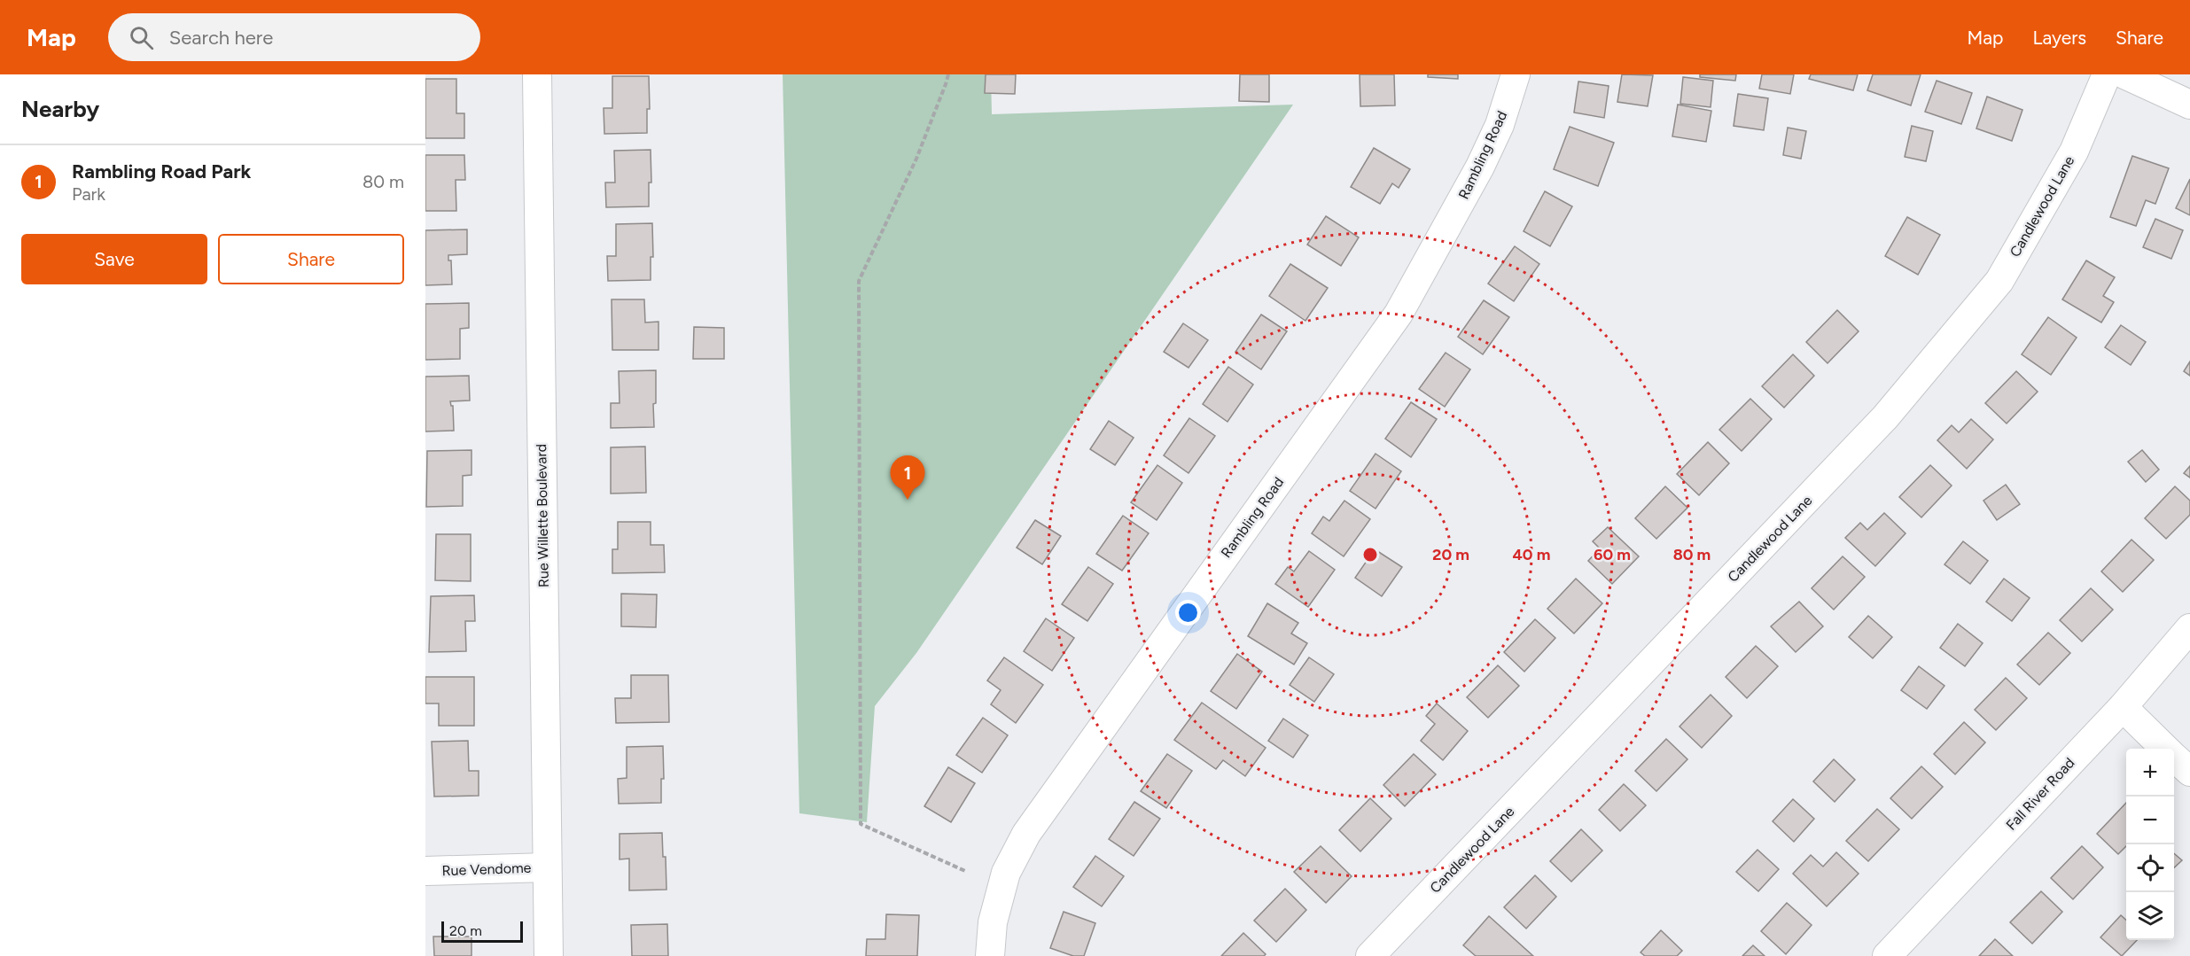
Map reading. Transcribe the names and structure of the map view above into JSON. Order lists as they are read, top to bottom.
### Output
{
  "streets": {
    "street": [
      "Rambling Road",
      "Candlewood Lane",
      "Rue Willette Boulevard",
      "Fall River Road",
      "Rue Vendome"
    ]
  },
  "crossings": [
    ["Rue Willette Boulevard", "Rue Vendome"]
  ],
  "scale_bar": "20 m",
  "page": {
    "header": "Map",
    "search": "Search here",
    "nav": ["Map", "Layers", "Share"],
    "heading": "Nearby",
    "list": [
      {
        "mark": "1",
        "name": "Rambling Road Park",
        "note": "Park",
        "value": "80 m"
      }
    ],
    "buttons": ["Save", "Share"],
    "pins": "1",
    "map_buttons": ["+", "−"],
    "scale": "20 m"
  },
  "rings": [
    "20 m",
    "40 m",
    "60 m",
    "80 m"
  ]
}
